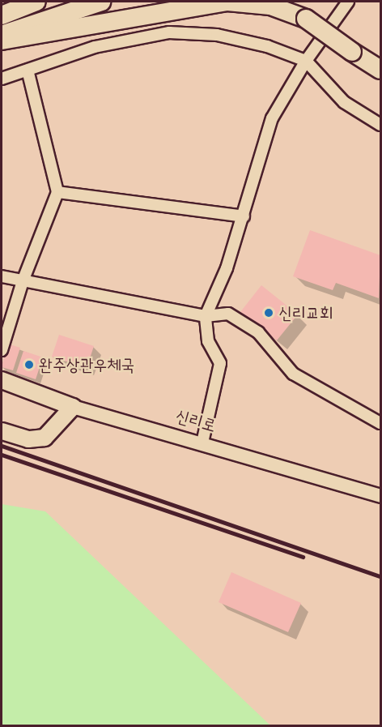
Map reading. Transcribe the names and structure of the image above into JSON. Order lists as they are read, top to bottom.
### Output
{
  "streets": {
    "main road": ["신리로"]
  },
  "places": ["신리교회", "완주상관우체국"]
}
